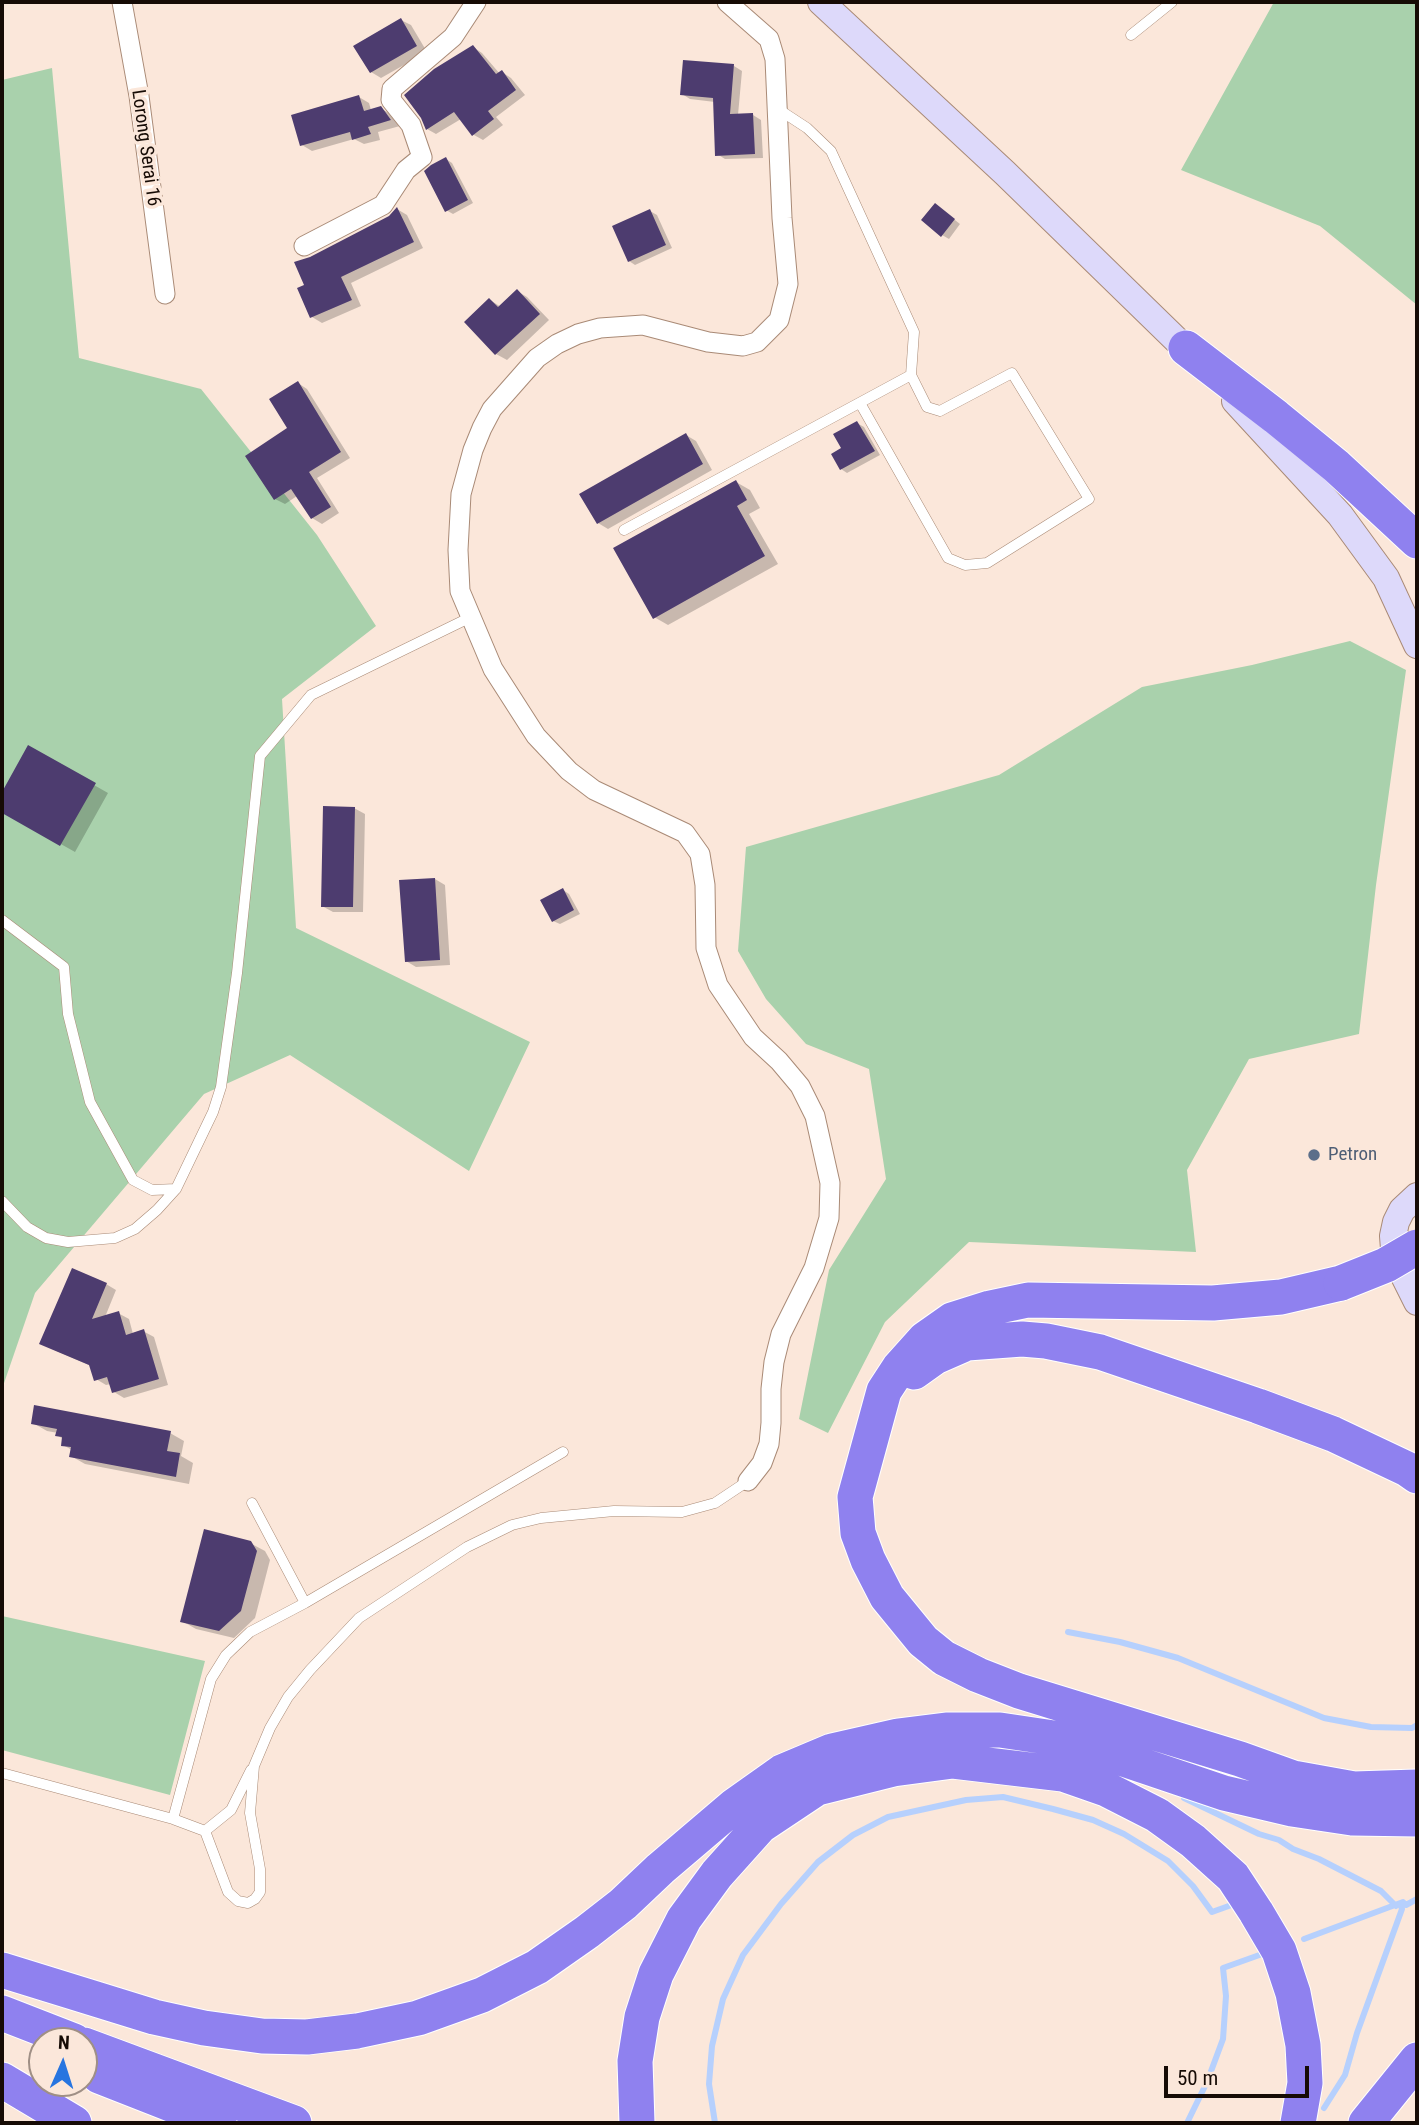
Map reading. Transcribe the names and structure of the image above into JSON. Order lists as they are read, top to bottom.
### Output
{
  "streets": {
    "street": ["Lorong Serai 16"]
  },
  "places": ["Petron"],
  "scale_bar": "50 m",
  "north": "top"
}
